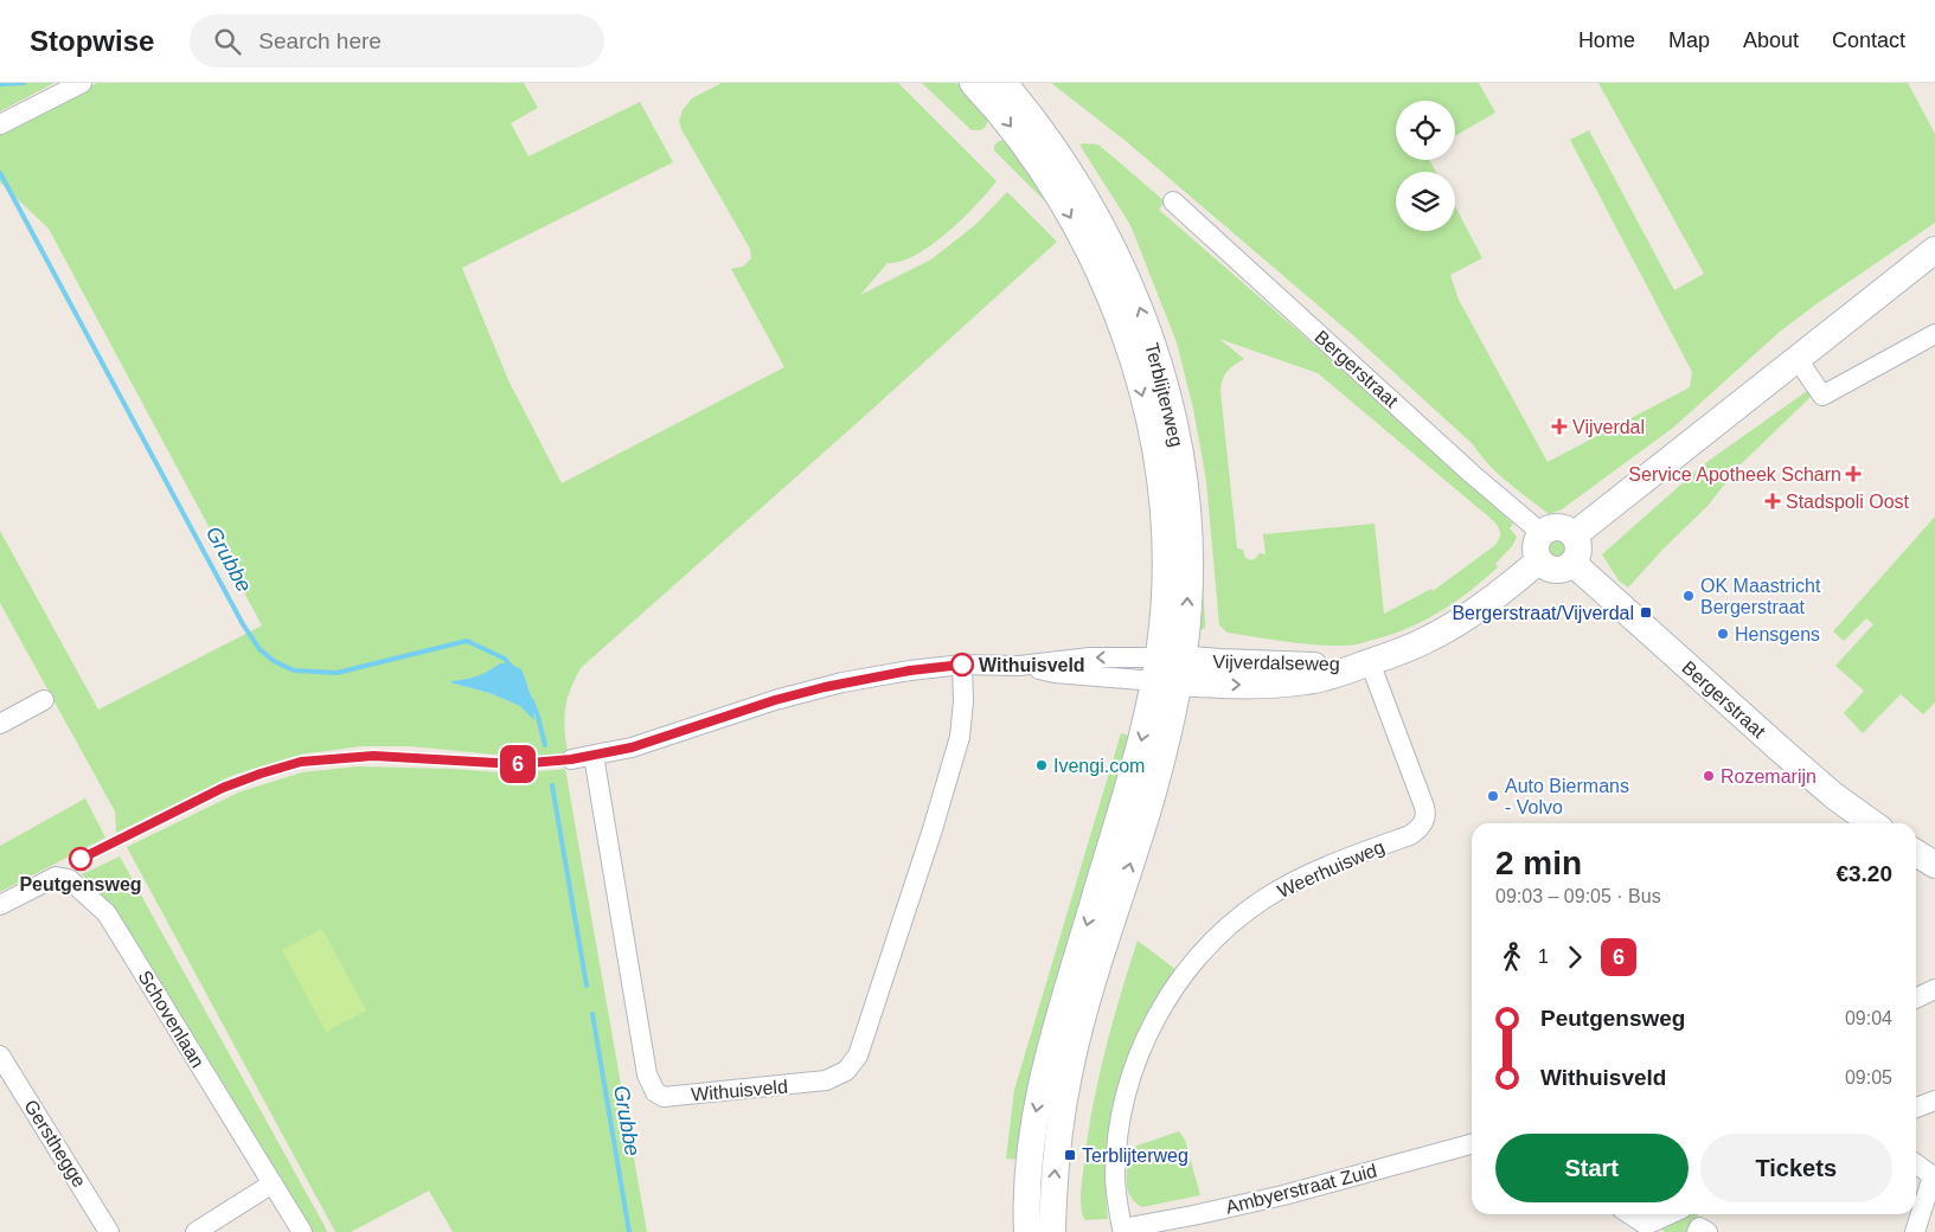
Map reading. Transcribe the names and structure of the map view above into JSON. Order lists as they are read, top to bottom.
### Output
{
  "streets": {
    "main road": ["Bergerstraat", "Terblijterweg", "Vijverdalseweg"],
    "street": [
      "Weerhuisweg",
      "Schovenlaan",
      "Withuisveld",
      "Gersthegge",
      "Ambyerstraat Zuid"
    ]
  },
  "crossings": [
    ["Bergerstraat", "Vijverdalseweg"],
    ["Terblijterweg", "Vijverdalseweg"],
    ["Vijverdalseweg", "Weerhuisweg"],
    ["Weerhuisweg", "Ambyerstraat Zuid"]
  ],
  "water": ["Grubbe"],
  "places": {
    "health": ["Vijverdal", "Service Apotheek Scharn", "Stadspoli Oost"],
    "other": [
      "OK Maastricht Bergerstraat",
      "Hensgens",
      "Withuisveld",
      "Ivengi.com",
      "Rozemarijn",
      "Auto Biermans - Volvo",
      "Peutgensweg"
    ],
    "transit": ["Bergerstraat/Vijverdal", "Terblijterweg"]
  },
  "lines": ["bus line 6"],
  "page": {
    "header": "Stopwise",
    "search": "Search here",
    "nav": [
      "Home",
      "Map",
      "About",
      "Contact"
    ],
    "on_map": "6",
    "heading": ["2 min", "09:03 – 09:05 · Bus", "€3.20"],
    "legs": ["1", "6"],
    "list": [
      {
        "name": "Peutgensweg",
        "value": "09:04"
      },
      {
        "name": "Withuisveld",
        "value": "09:05"
      }
    ],
    "buttons": ["Start", "Tickets"]
  }
}
